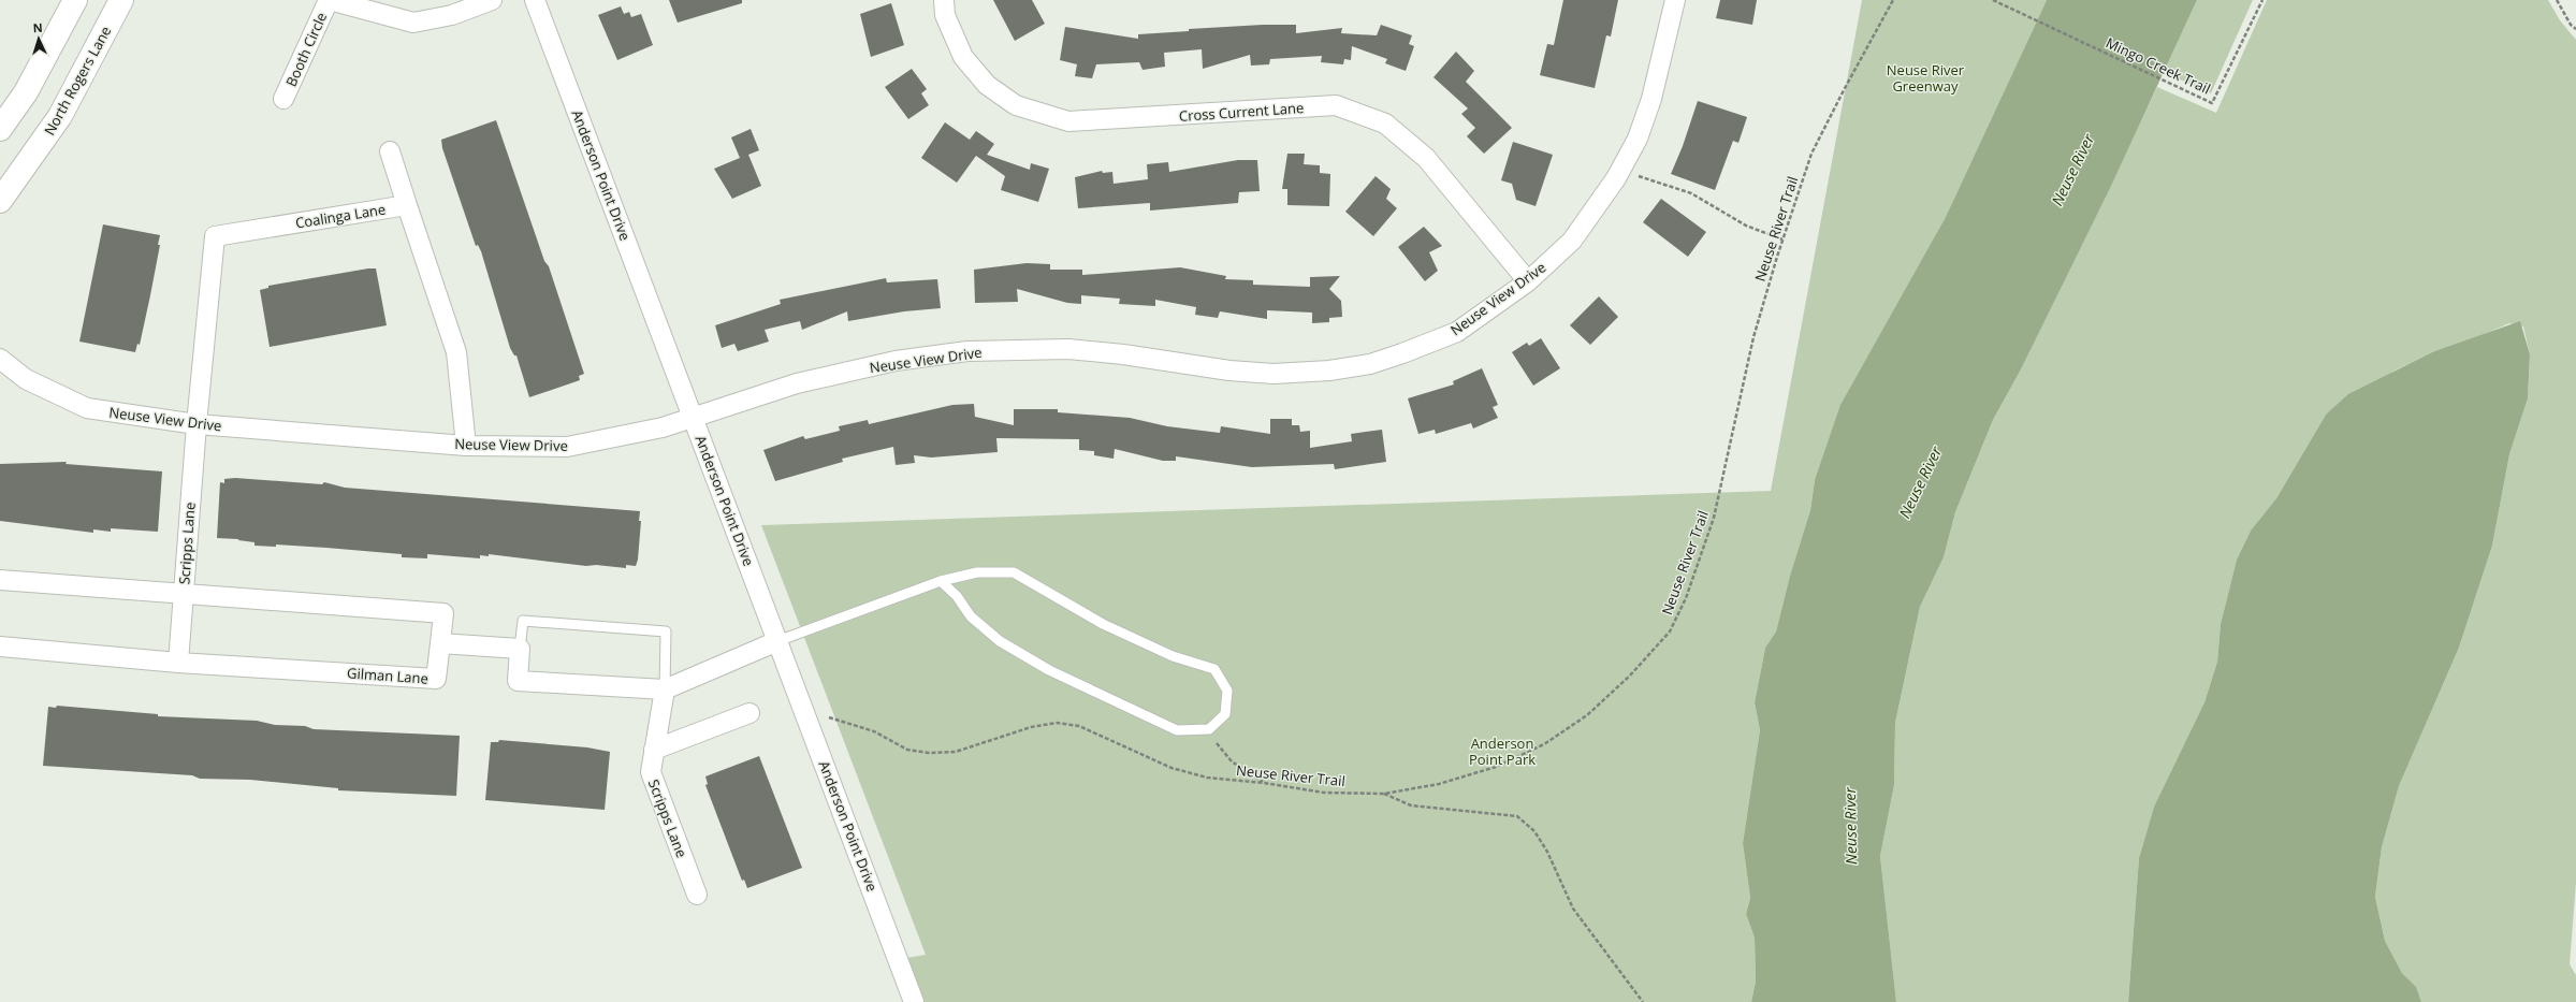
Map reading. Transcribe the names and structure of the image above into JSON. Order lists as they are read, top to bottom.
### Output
{
  "streets": {
    "street": [
      "Booth Circle",
      "North Rogers Lane",
      "Cross Current Lane",
      "Anderson Point Drive",
      "Coalinga Lane",
      "Neuse View Drive",
      "Scripps Lane",
      "Gilman Lane"
    ],
    "path": ["Mingo Creek Trail", "Neuse River Trail"]
  },
  "crossings": [
    ["Cross Current Lane", "Neuse View Drive"],
    ["Anderson Point Drive", "Neuse View Drive"],
    ["Coalinga Lane", "Neuse View Drive"],
    ["Coalinga Lane", "Scripps Lane"],
    ["Neuse View Drive", "Scripps Lane"],
    ["Scripps Lane", "Gilman Lane"]
  ],
  "water": ["Neuse River"],
  "parks": ["Neuse River Greenway", "Anderson Point Park"],
  "north": "top"
}
